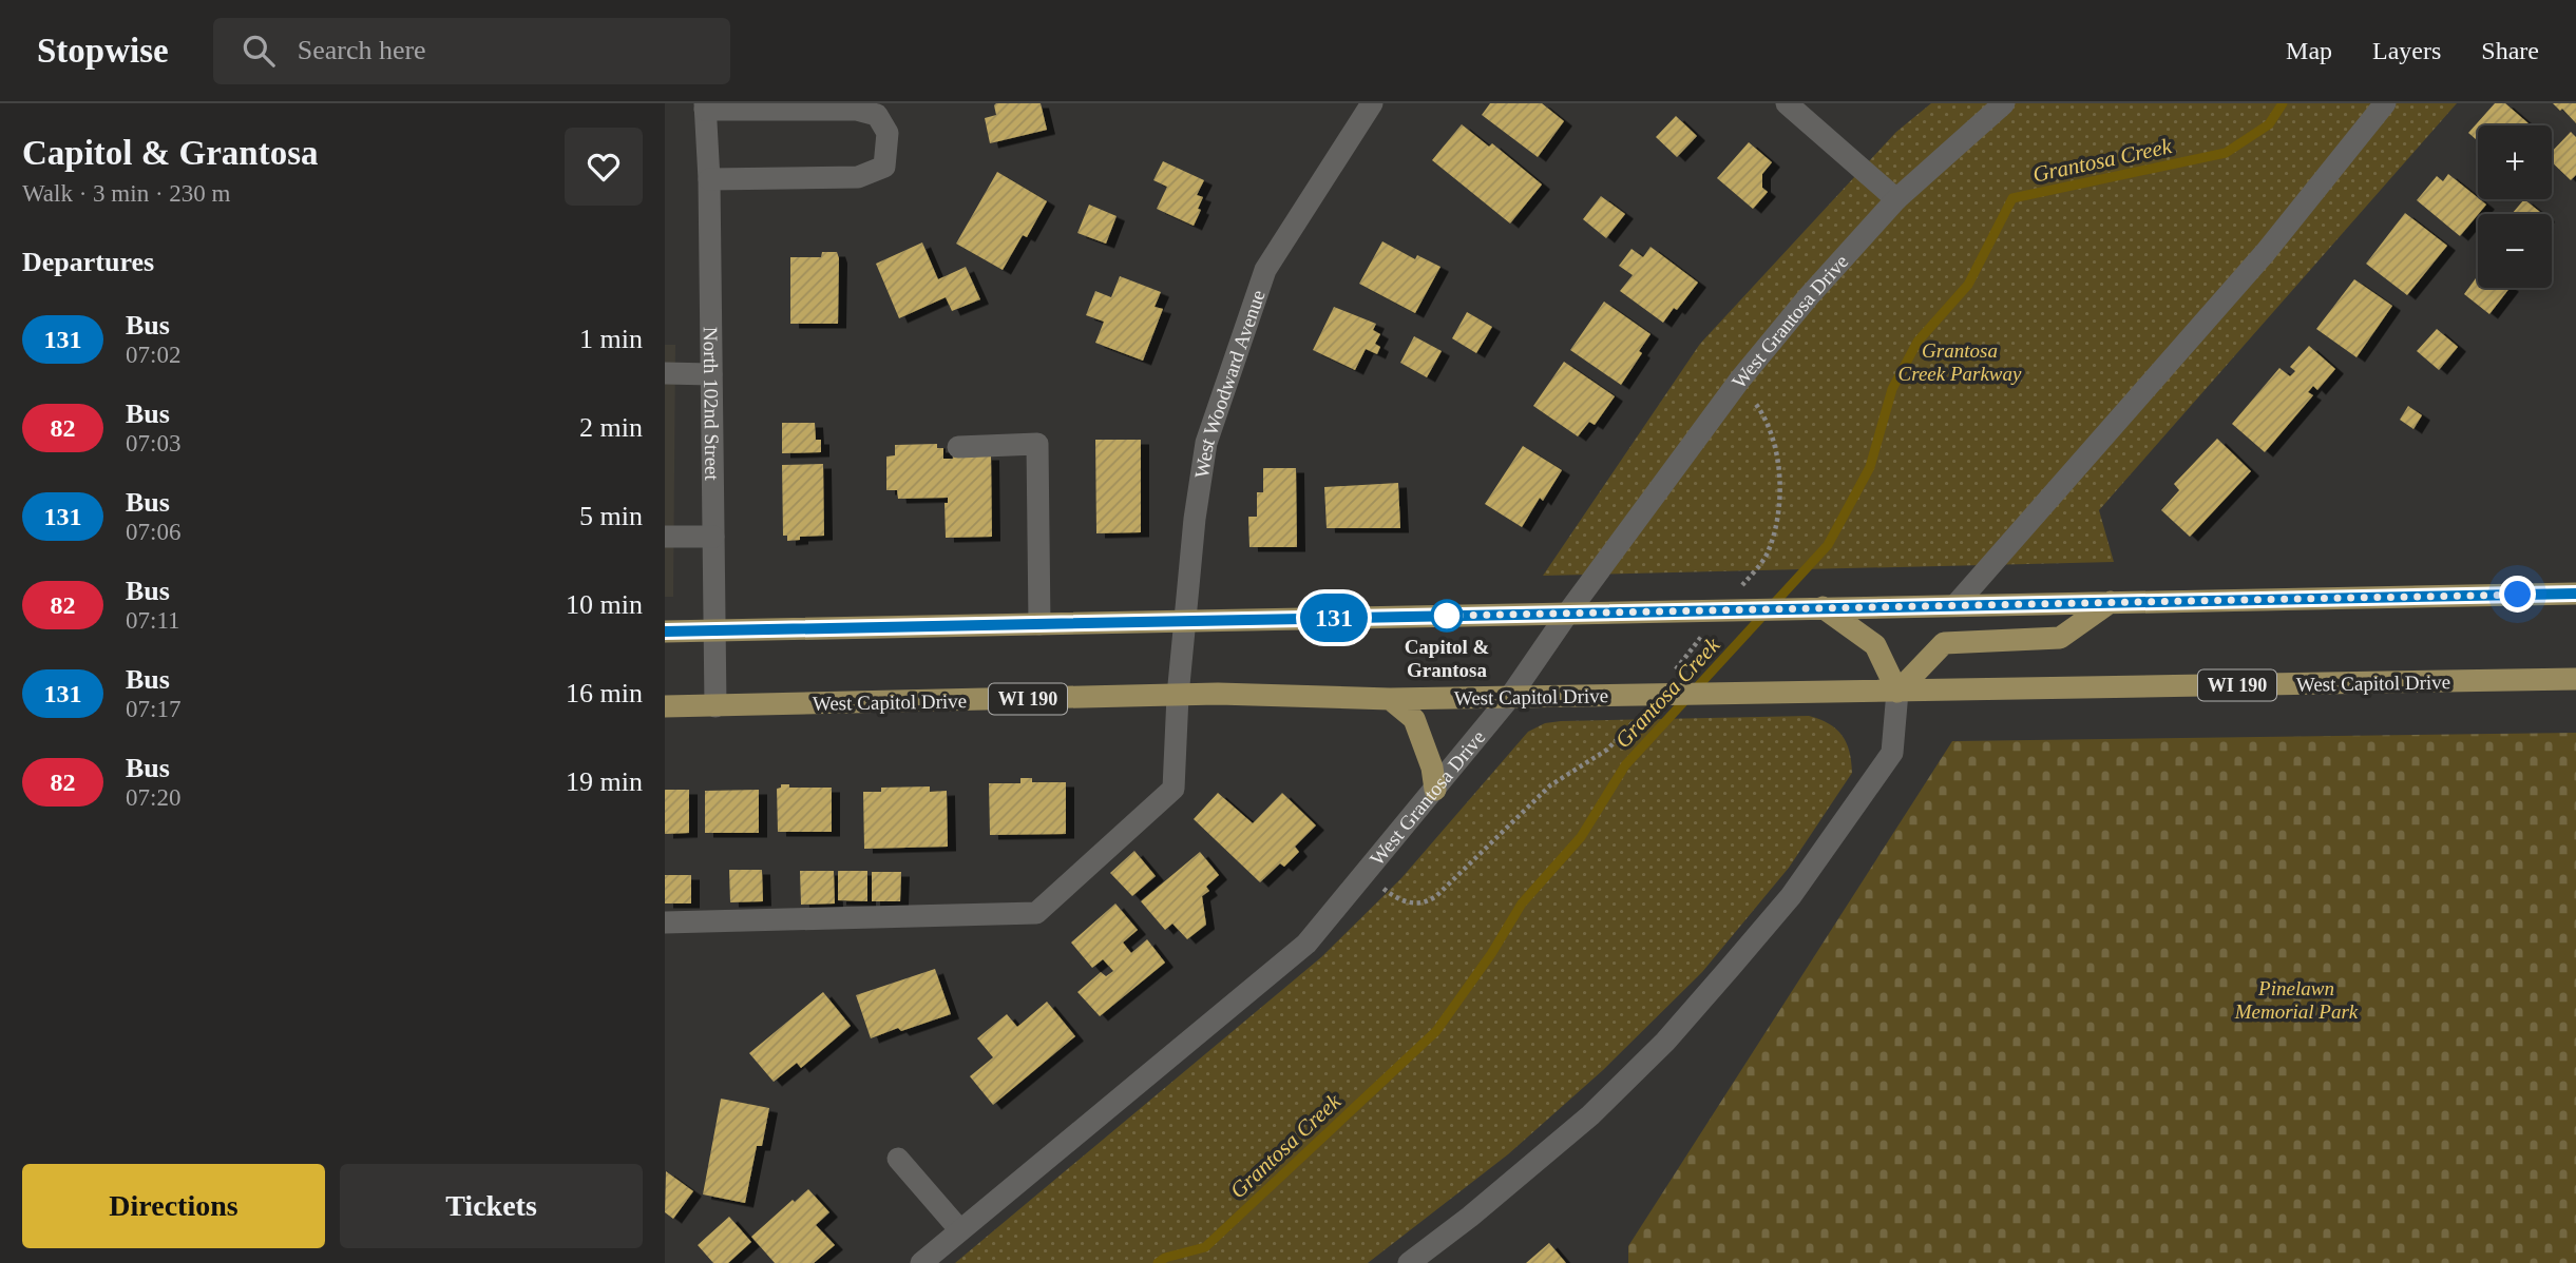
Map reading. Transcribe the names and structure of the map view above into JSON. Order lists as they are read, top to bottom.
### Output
{
  "streets": {
    "main road": ["West Capitol Drive", "WI 190"],
    "street": ["West Grantosa Drive", "West Woodward Avenue", "North 102nd Street"]
  },
  "crossings": [
    ["West Grantosa Drive", "West Capitol Drive"],
    ["West Woodward Avenue", "West Capitol Drive"],
    ["North 102nd Street", "West Capitol Drive"]
  ],
  "water": ["Grantosa Creek"],
  "parks": ["Grantosa Creek Parkway", "Pinelawn Memorial Park"],
  "places": ["Capitol & Grantosa"],
  "lines": ["bus line 131"],
  "page": {
    "header": "Stopwise",
    "search": "Search here",
    "nav": ["Map", "Layers", "Share"],
    "heading": [
      ["Capitol & Grantosa", "Walk · 3 min · 230 m"],
      "Departures"
    ],
    "on_map": "131",
    "map_buttons": ["+", "−"],
    "list": [
      {
        "mark": "131",
        "name": "Bus",
        "note": "07:02",
        "value": "1 min"
      },
      {
        "mark": "82",
        "name": "Bus",
        "note": "07:03",
        "value": "2 min"
      },
      {
        "mark": "131",
        "name": "Bus",
        "note": "07:06",
        "value": "5 min"
      },
      {
        "mark": "82",
        "name": "Bus",
        "note": "07:11",
        "value": "10 min"
      },
      {
        "mark": "131",
        "name": "Bus",
        "note": "07:17",
        "value": "16 min"
      },
      {
        "mark": "82",
        "name": "Bus",
        "note": "07:20",
        "value": "19 min"
      }
    ],
    "buttons": ["Directions", "Tickets"]
  }
}
